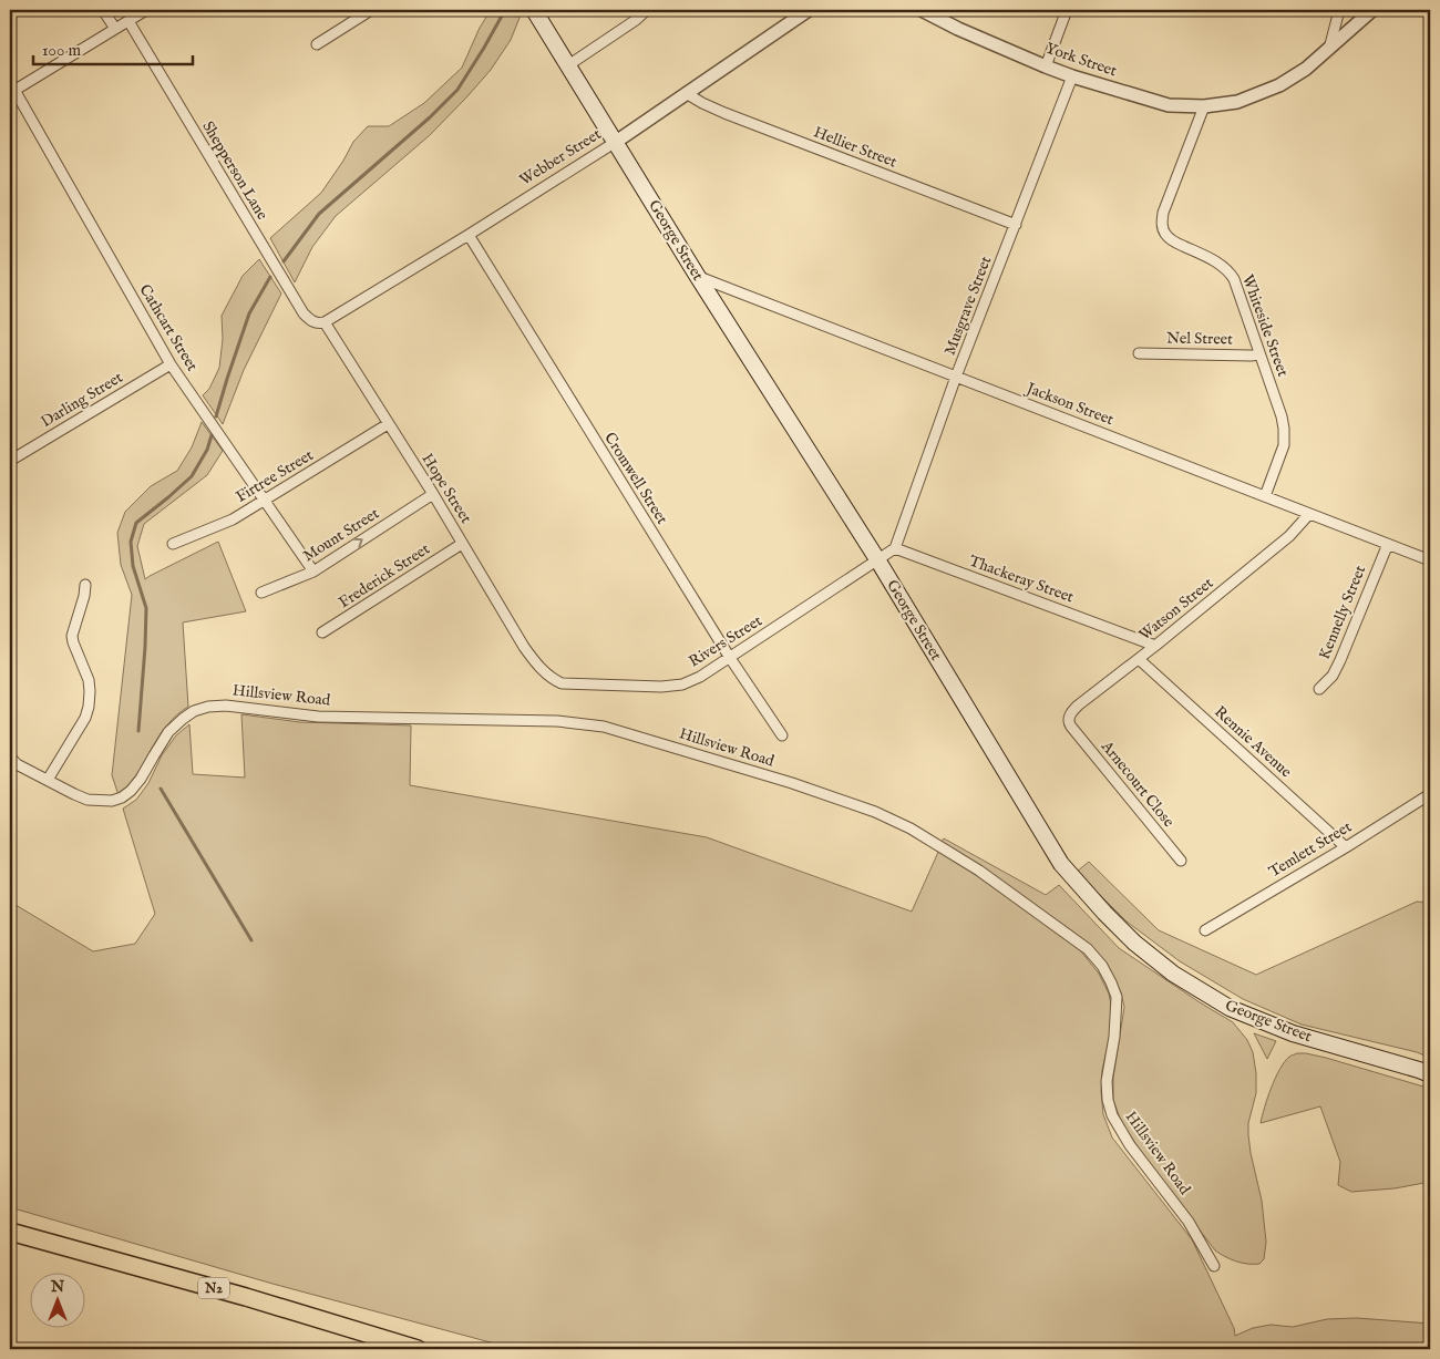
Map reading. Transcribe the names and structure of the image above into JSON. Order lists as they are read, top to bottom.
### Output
{
  "streets": {
    "highway": ["N2"],
    "main road": ["George Street"],
    "street": [
      "York Street",
      "Hellier Street",
      "Webber Street",
      "Shepperson Lane",
      "Musgrave Street",
      "Whiteside Street",
      "Cathcart Street",
      "Nel Street",
      "Darling Street",
      "Jackson Street",
      "Firtree Street",
      "Cromwell Street",
      "Hope Street",
      "Mount Street",
      "Frederick Street",
      "Thackeray Street",
      "Watson Street",
      "Kennelly Street",
      "Rivers Street",
      "Hillsview Road",
      "Rennie Avenue",
      "Arnecourt Close",
      "Temlett Street"
    ]
  },
  "crossings": [
    ["York Street", "Musgrave Street"],
    ["York Street", "Whiteside Street"],
    ["Hellier Street", "Webber Street"],
    ["Hellier Street", "Musgrave Street"],
    ["Webber Street", "Shepperson Lane"],
    ["Webber Street", "George Street"],
    ["Webber Street", "Cromwell Street"],
    ["Webber Street", "Hope Street"],
    ["Shepperson Lane", "Hope Street"],
    ["George Street", "Jackson Street"],
    ["George Street", "Rivers Street"],
    ["Musgrave Street", "Jackson Street"],
    ["Musgrave Street", "Thackeray Street"],
    ["Whiteside Street", "Nel Street"],
    ["Whiteside Street", "Jackson Street"],
    ["Cathcart Street", "Darling Street"],
    ["Cathcart Street", "Firtree Street"],
    ["Cathcart Street", "Mount Street"],
    ["Jackson Street", "Watson Street"],
    ["Jackson Street", "Kennelly Street"],
    ["Firtree Street", "Hope Street"],
    ["Cromwell Street", "Rivers Street"],
    ["Hope Street", "Mount Street"],
    ["Hope Street", "Frederick Street"],
    ["Hope Street", "Rivers Street"],
    ["Thackeray Street", "Watson Street"],
    ["Watson Street", "Rennie Avenue"],
    ["Watson Street", "Arnecourt Close"],
    ["Rennie Avenue", "Temlett Street"]
  ],
  "one_way": ["Mount Street"],
  "scale_bar": "100 m",
  "north": "top"
}
